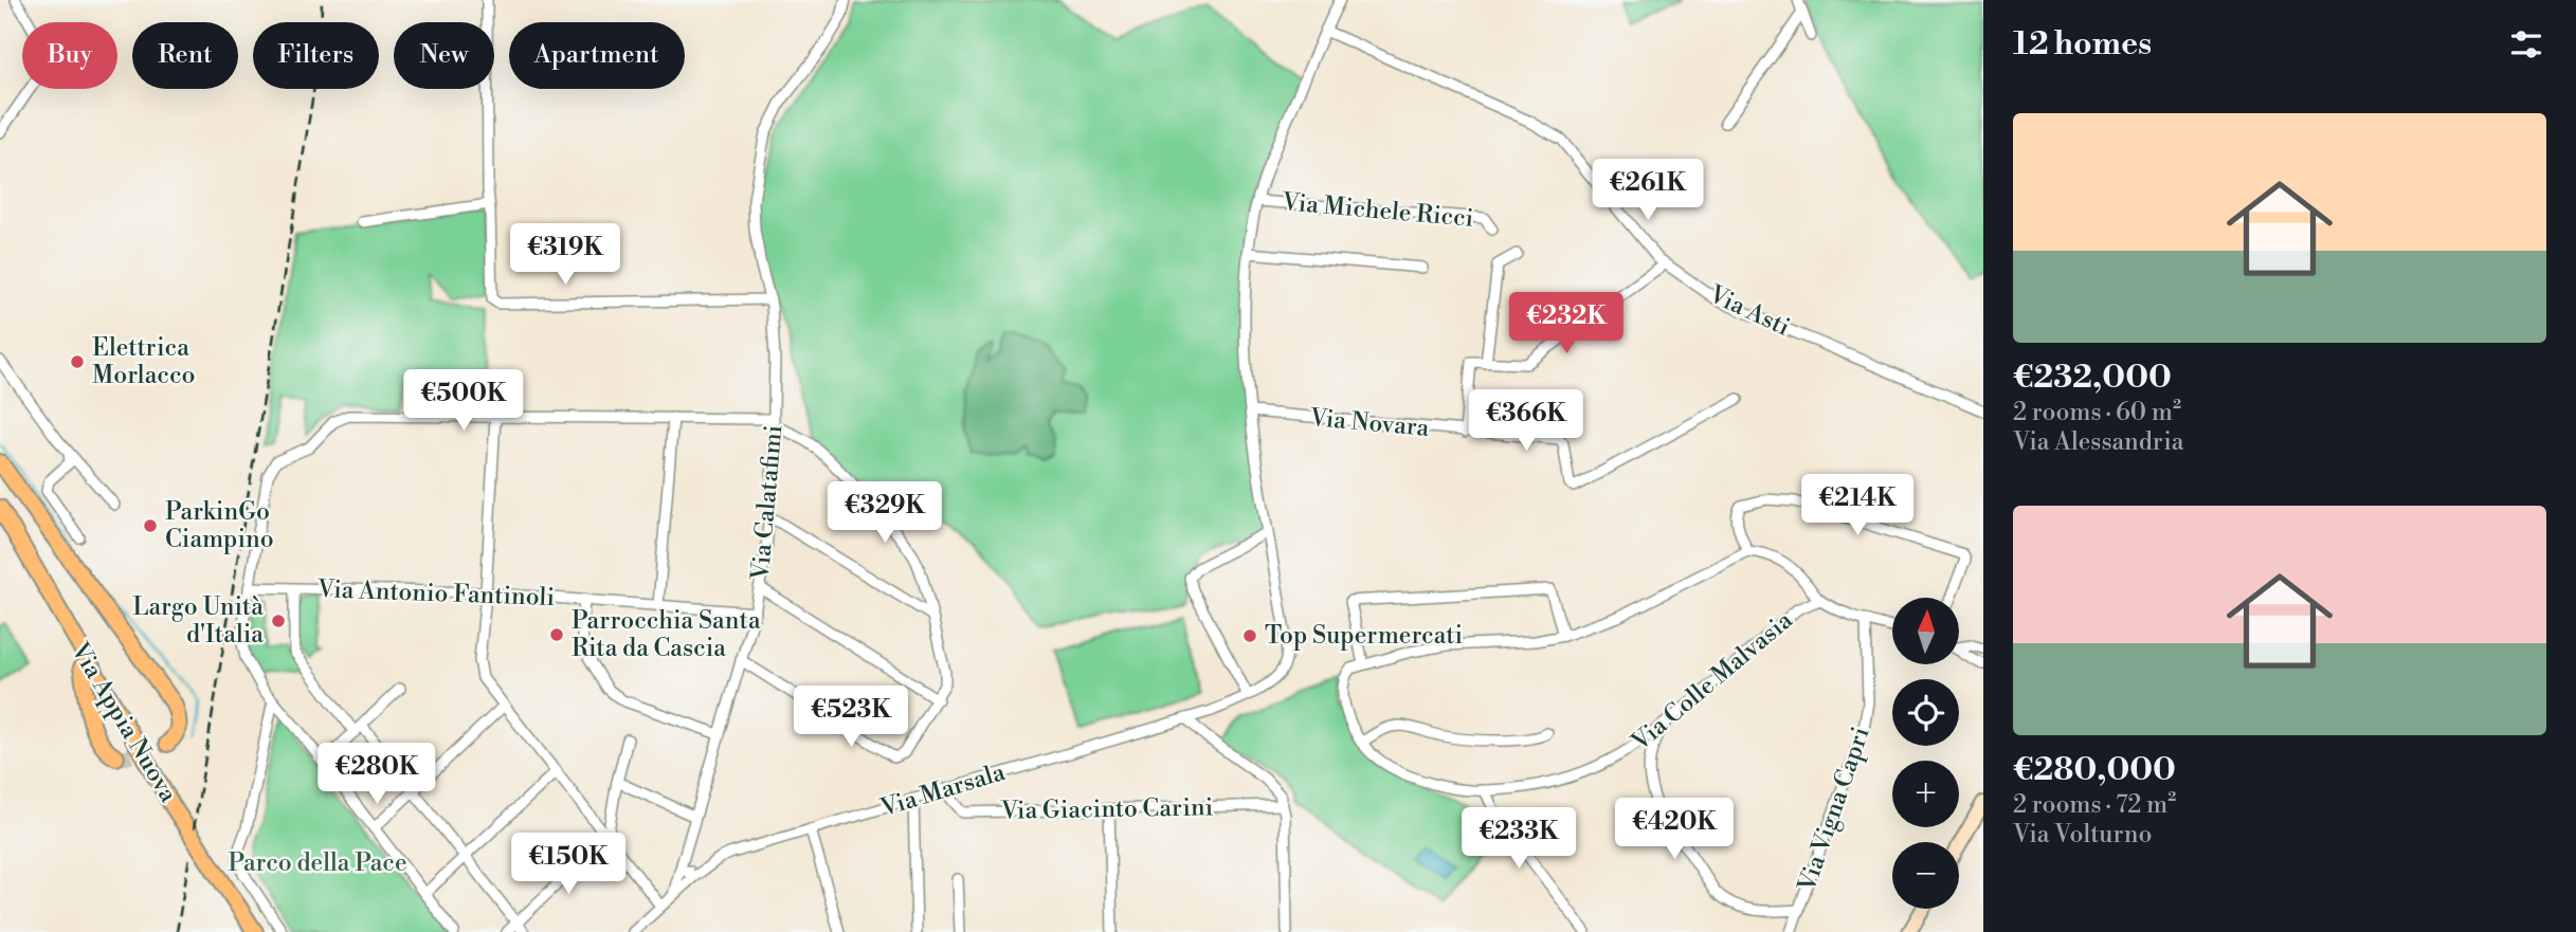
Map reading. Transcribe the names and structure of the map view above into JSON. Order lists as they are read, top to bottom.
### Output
{
  "streets": {
    "main road": ["Via Appia Nuova"],
    "street": [
      "Via Michele Ricci",
      "Via Asti",
      "Via Novara",
      "Via Calatafimi",
      "Via Antonio Fantinoli",
      "Via Colle Malvasia",
      "Via Marsala",
      "Via Giacinto Carini",
      "Via Vigna Capri"
    ]
  },
  "crossings": [
    ["Via Michele Ricci", "Via Marsala"],
    ["Via Asti", "Via Marsala"],
    ["Via Novara", "Via Marsala"],
    ["Via Calatafimi", "Via Antonio Fantinoli"],
    ["Via Calatafimi", "Via Marsala"],
    ["Via Marsala", "Via Giacinto Carini"]
  ],
  "parks": ["Parco della Pace"],
  "places": [
    "Elettrica Morlacco",
    "ParkinGo Ciampino",
    "Largo Unità d'Italia",
    "Parrocchia Santa Rita da Cascia",
    "Top Supermercati"
  ],
  "north": "top",
  "page": {
    "heading": "12 homes",
    "chip": [
      "Buy",
      "Rent",
      "Filters",
      "New",
      "Apartment"
    ],
    "list": [
      {
        "name": "€232,000",
        "note": "2 rooms · 60 m² · Via Alessandria"
      },
      {
        "name": "€280,000",
        "note": "2 rooms · 72 m² · Via Volturno"
      }
    ],
    "price": [
      "€261K",
      "€319K",
      "€232K",
      "€500K",
      "€366K",
      "€214K",
      "€329K",
      "€523K",
      "€280K",
      "€420K",
      "€233K",
      "€150K"
    ],
    "map_buttons": ["+", "−"]
  }
}
